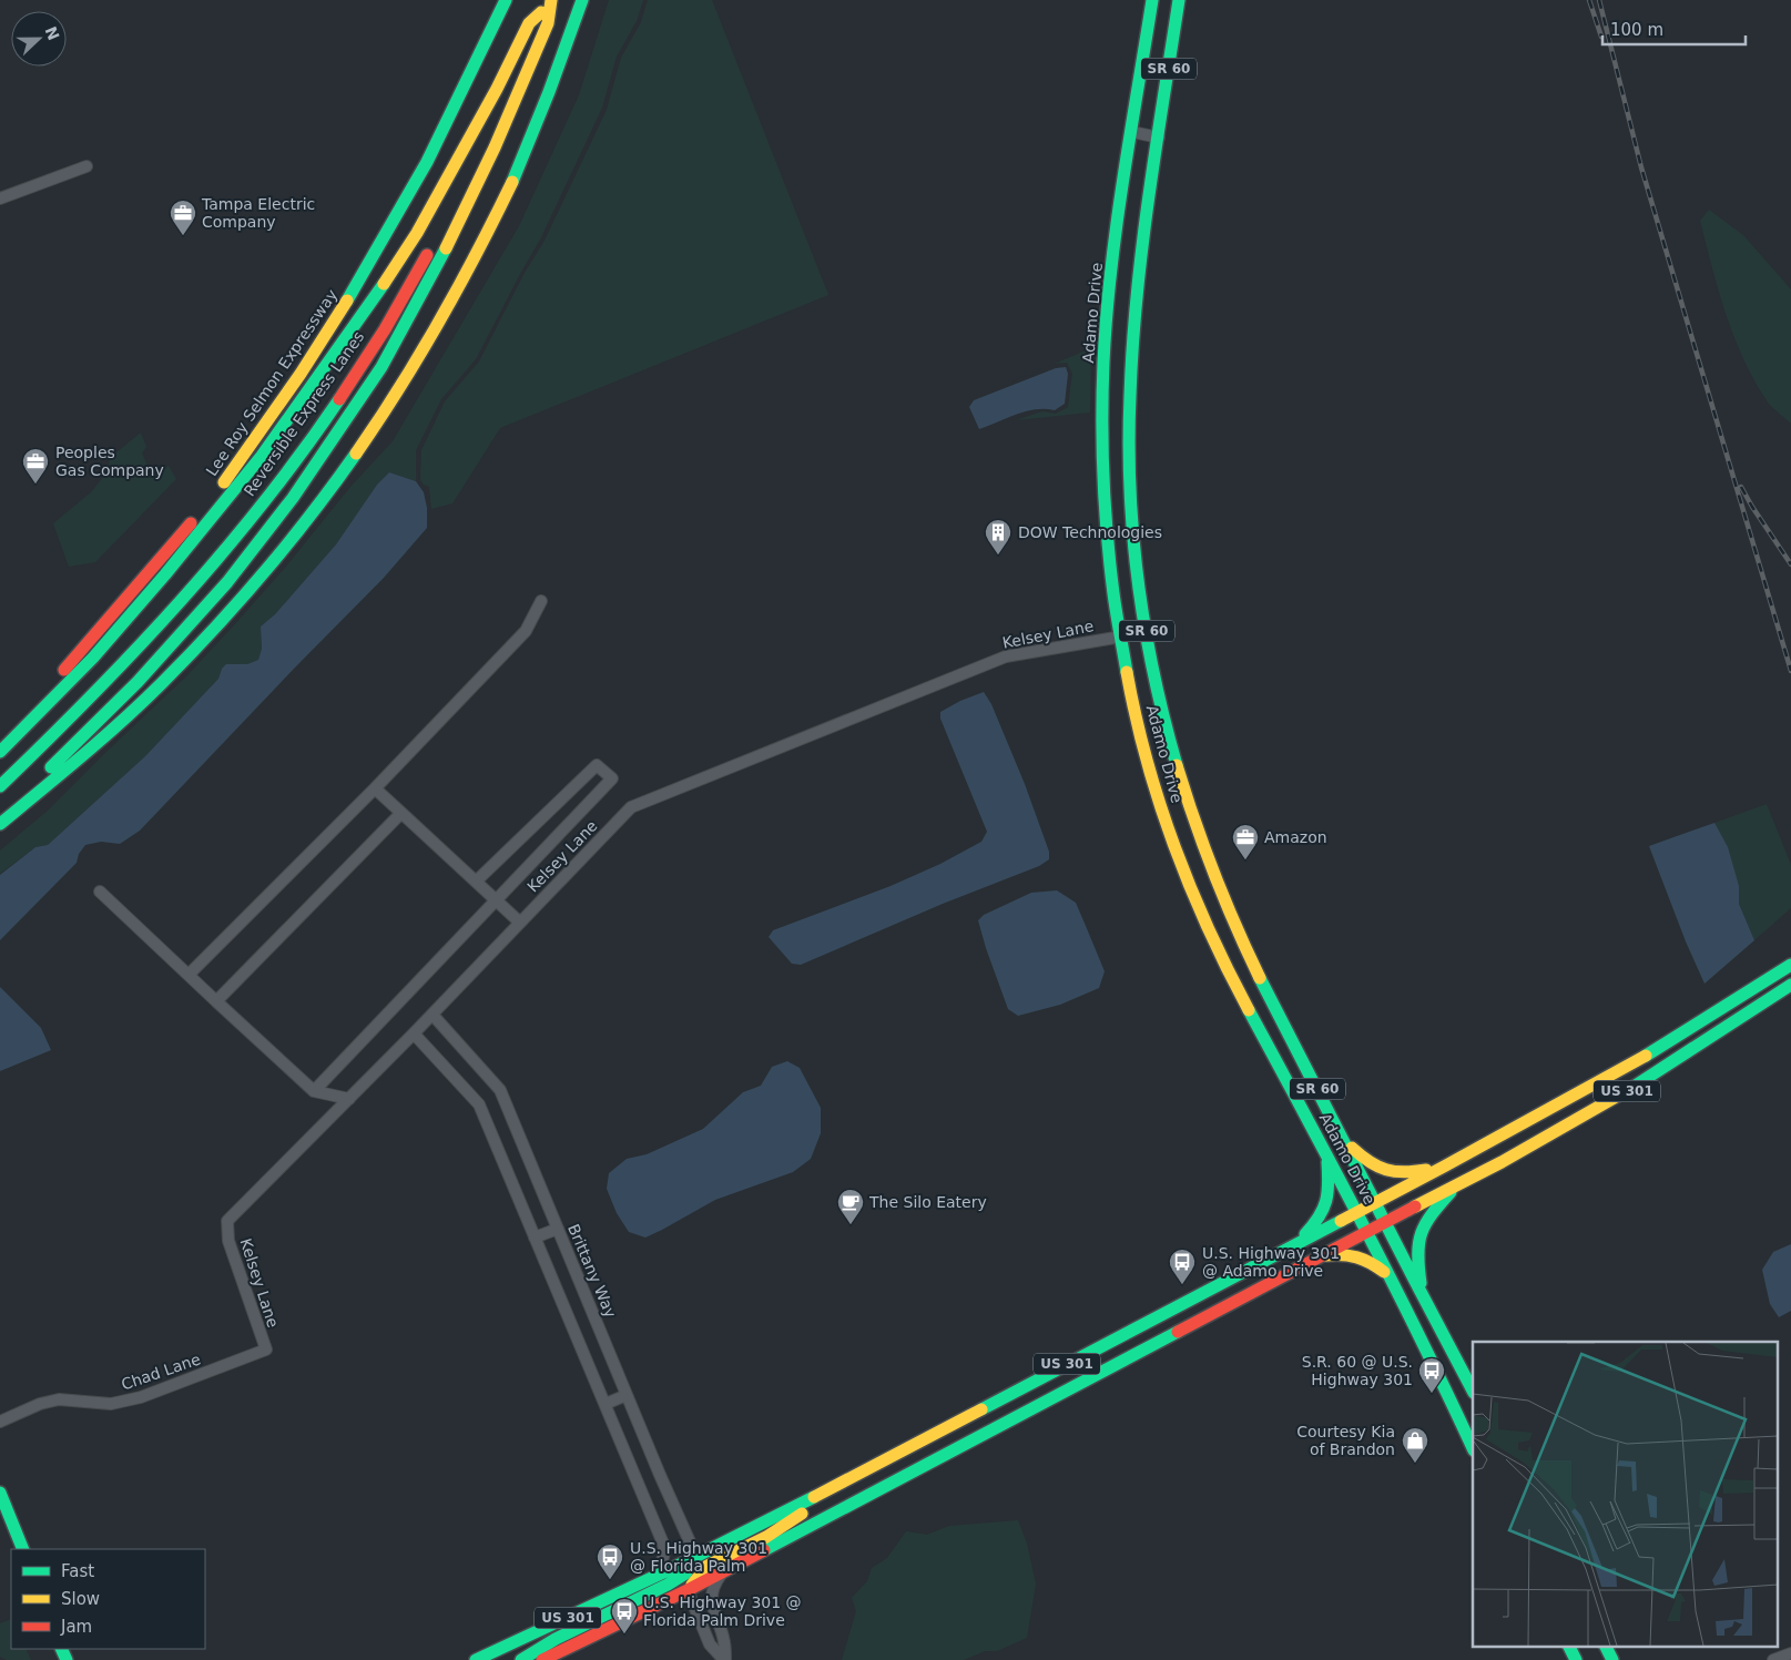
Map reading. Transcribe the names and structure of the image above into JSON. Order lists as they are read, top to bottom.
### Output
{
  "streets": {
    "main road": [
      "SR 60",
      "Adamo Drive",
      "Lee Roy Selmon Expressway",
      "Reversible Express Lanes",
      "US 301"
    ],
    "street": ["Kelsey Lane", "Brittany Way", "Chad Lane"]
  },
  "crossings": [
    ["Adamo Drive", "Kelsey Lane"],
    ["Adamo Drive", "US 301"],
    ["Kelsey Lane", "Brittany Way"],
    ["Kelsey Lane", "Chad Lane"],
    ["US 301", "Brittany Way"]
  ],
  "places": {
    "office": ["Tampa Electric Company", "Peoples Gas Company", "Amazon"],
    "building": ["DOW Technologies"],
    "cafe": ["The Silo Eatery"],
    "bus stop": [
      "U.S. Highway 301 @ Adamo Drive",
      "S.R. 60 @ U.S. Highway 301",
      "U.S. Highway 301 @ Florida Palm",
      "U.S. Highway 301 @ Florida Palm Drive"
    ],
    "shop": ["Courtesy Kia of Brandon"]
  },
  "legend": ["Fast", "Slow", "Jam"],
  "scale_bar": "100 m",
  "north": "right"
}
